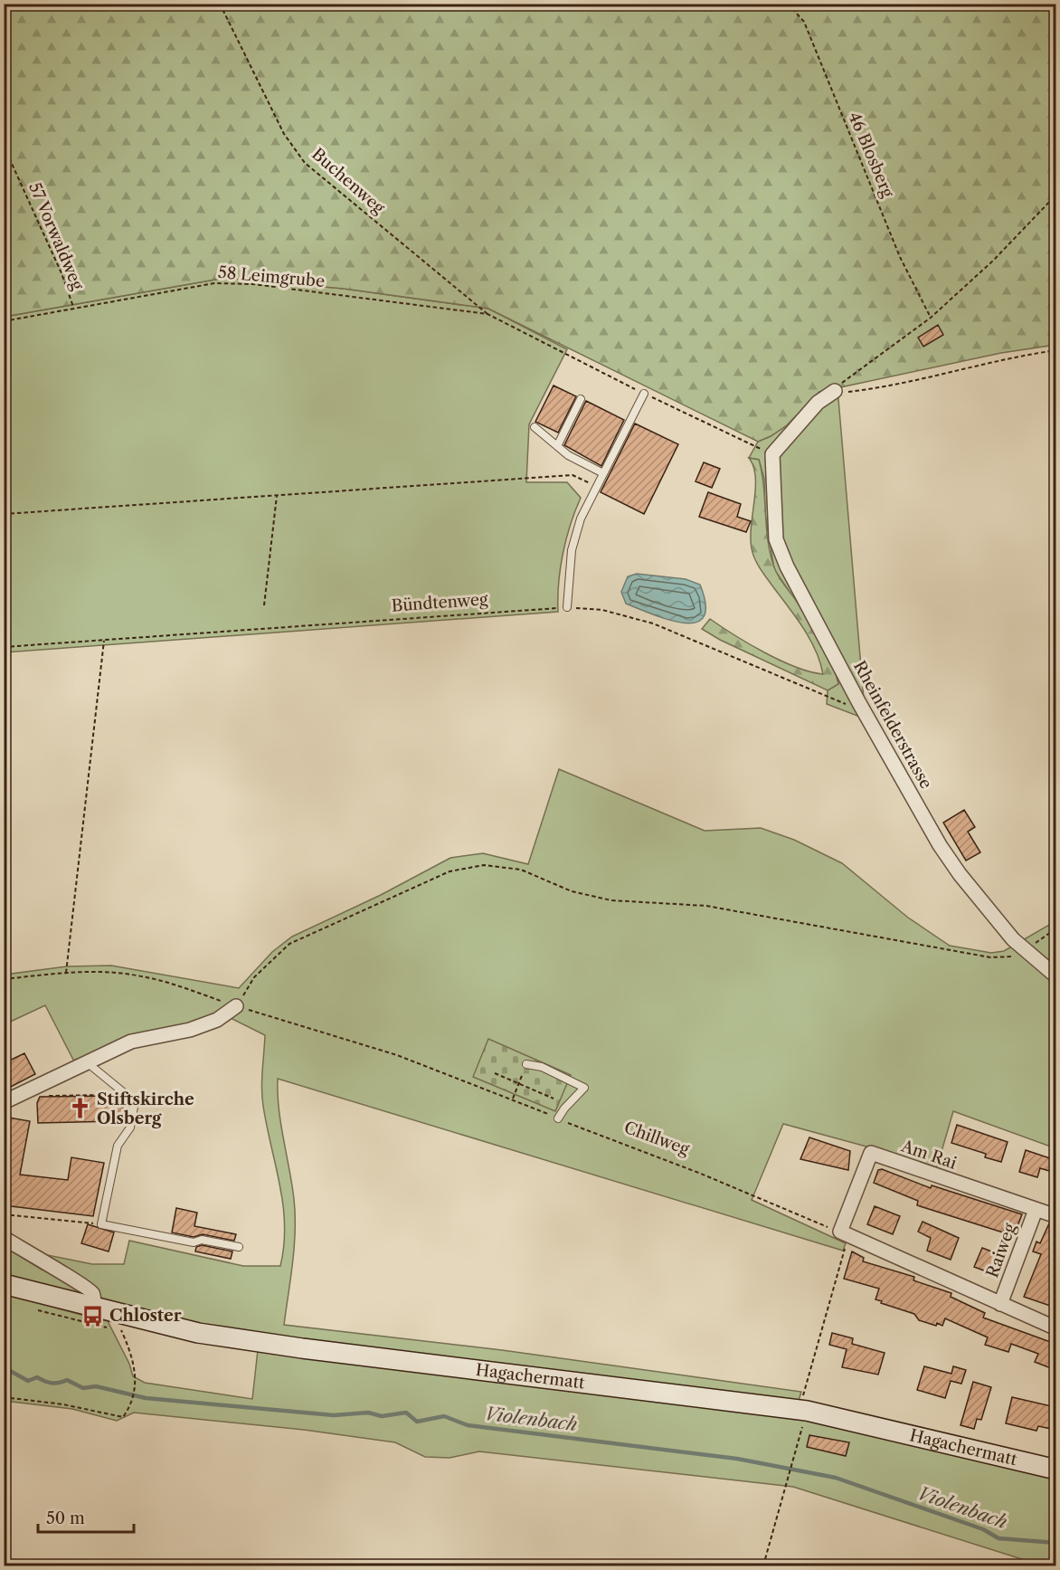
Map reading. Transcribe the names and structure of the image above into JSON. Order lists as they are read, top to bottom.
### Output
{
  "streets": {
    "street": [
      "Rheinfelderstrasse",
      "Am Rai",
      "Raiweg",
      "Hagachermatt"
    ],
    "path": [
      "46 Blosberg",
      "Buchenweg",
      "57 Vorwaldweg",
      "58 Leimgrube",
      "Bündtenweg",
      "Chillweg"
    ]
  },
  "crossings": [
    ["Buchenweg", "58 Leimgrube"],
    ["57 Vorwaldweg", "58 Leimgrube"],
    ["Bündtenweg", "Rheinfelderstrasse"],
    ["Chillweg", "Am Rai"],
    ["Am Rai", "Raiweg"]
  ],
  "water": ["Violenbach"],
  "places": {
    "church": ["Stiftskirche Olsberg"],
    "bus stop": ["Chloster"]
  },
  "scale_bar": "50 m"
}
